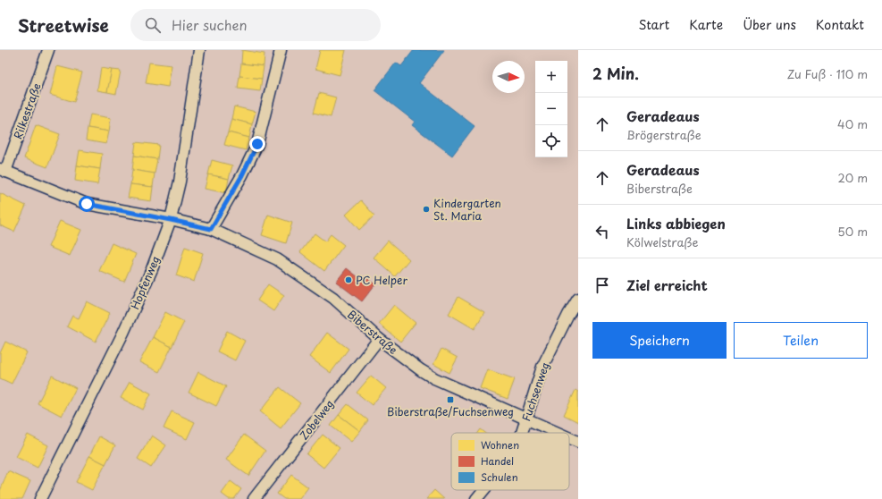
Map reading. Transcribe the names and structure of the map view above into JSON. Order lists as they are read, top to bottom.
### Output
{
  "streets": {
    "street": [
      "Rilkestraße",
      "Hopfenweg",
      "Biberstraße",
      "Fuchsenweg",
      "Zobelweg"
    ]
  },
  "crossings": [
    ["Rilkestraße", "Biberstraße"],
    ["Hopfenweg", "Biberstraße"],
    ["Biberstraße", "Fuchsenweg"],
    ["Biberstraße", "Zobelweg"]
  ],
  "places": {
    "other": ["Kindergarten St. Maria", "PC Helper"],
    "transit": ["Biberstraße/Fuchsenweg"]
  },
  "legend": ["Wohnen", "Handel", "Schulen"],
  "north": "right",
  "page": {
    "header": "Streetwise",
    "search": "Hier suchen",
    "nav": [
      "Start",
      "Karte",
      "Über uns",
      "Kontakt"
    ],
    "heading": ["2 Min.", "Zu Fuß · 110 m"],
    "map_buttons": ["+", "−"],
    "list": [
      ["Geradeaus", "Brögerstraße", "40 m"],
      ["Geradeaus", "Biberstraße", "20 m"],
      ["Links abbiegen", "Kölwelstraße", "50 m"],
      "Ziel erreicht"
    ],
    "buttons": ["Speichern", "Teilen"]
  }
}
